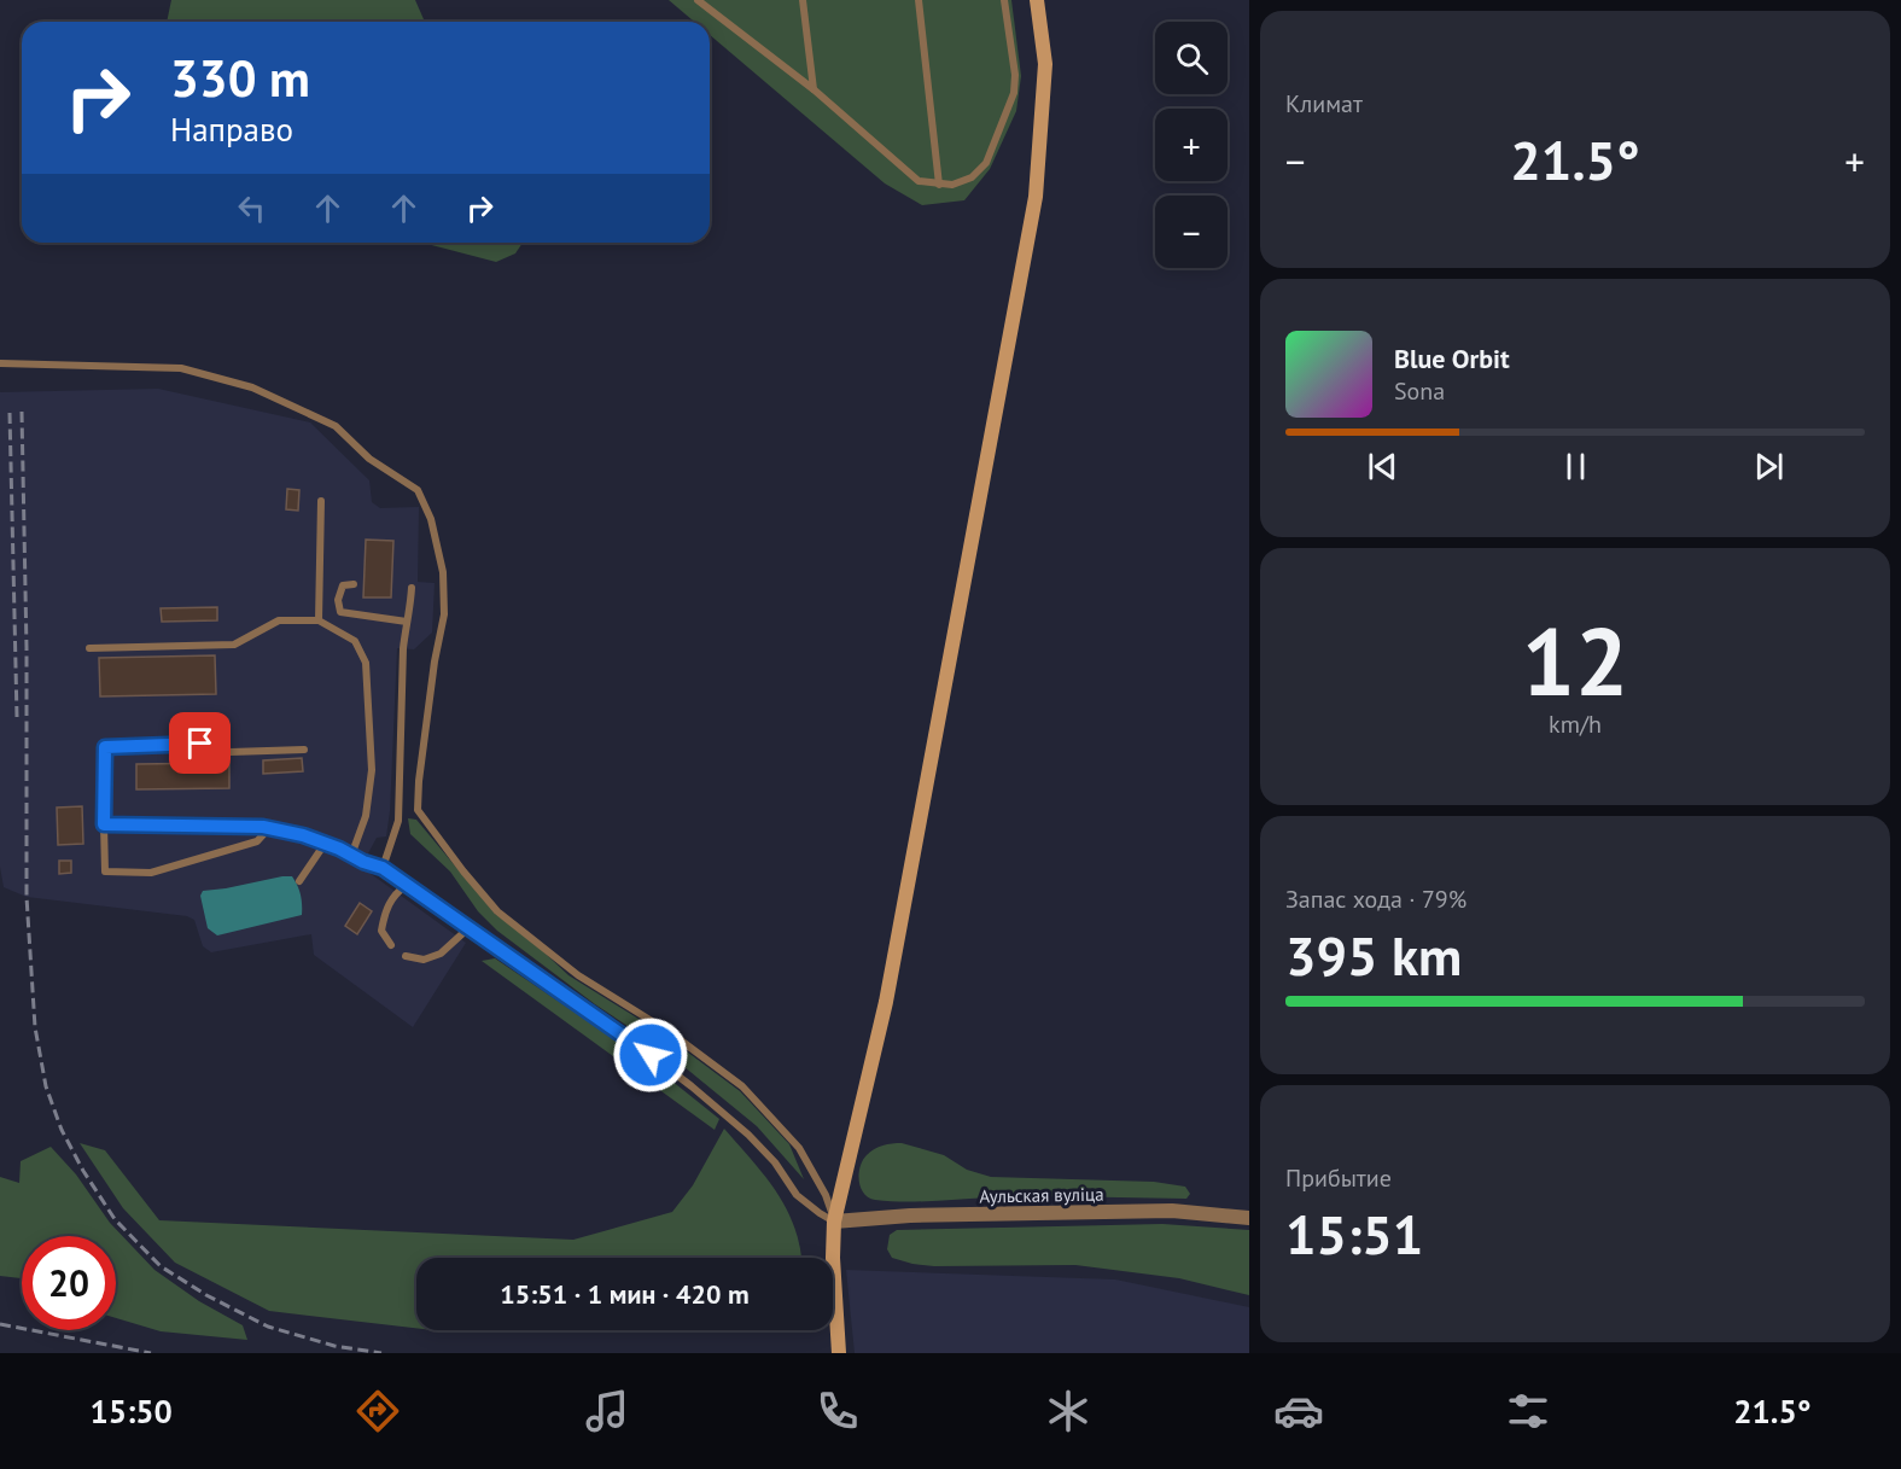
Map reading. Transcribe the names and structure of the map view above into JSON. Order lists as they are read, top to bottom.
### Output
{
  "streets": {
    "street": ["Аульская вуліца"]
  },
  "page": {
    "tile": [
      "Климат",
      ["12", "km/h"],
      ["Запас хода · 79%", "395 km"],
      ["Прибытие", "15:51"]
    ],
    "map_buttons": ["+", "−"],
    "turn": ["330 m", "Направо"],
    "heat": ["−", "21.5°", "+"],
    "song": ["Blue Orbit", "Sona"],
    "limit": "20",
    "trip": "15:51 · 1 мин · 420 m",
    "tabs": ["15:50", "21.5°"]
  }
}
